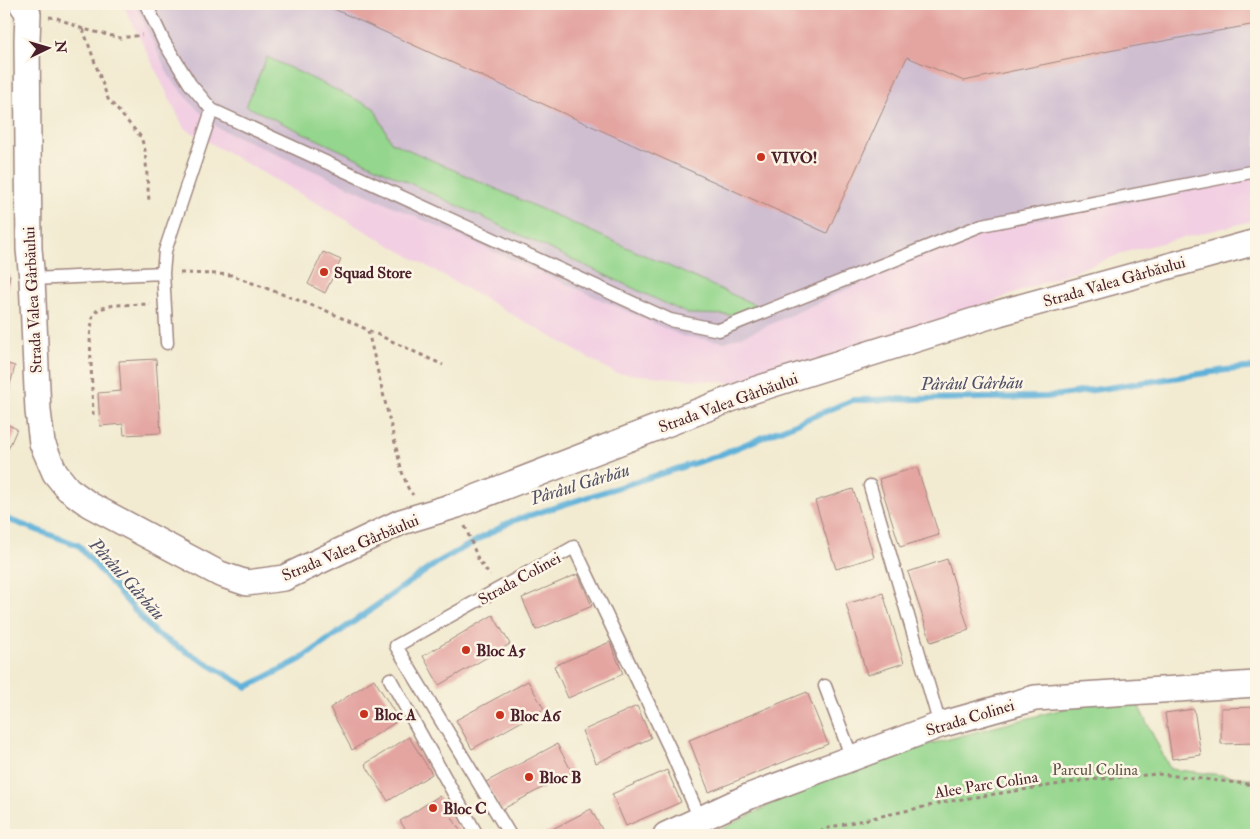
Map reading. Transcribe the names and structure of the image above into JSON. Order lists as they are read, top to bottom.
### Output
{
  "streets": {
    "street": ["Strada Valea Gârbăului", "Strada Colinei"],
    "path": ["Alee Parc Colina"]
  },
  "water": ["Pârâul Gârbău"],
  "parks": ["Parcul Colina"],
  "places": [
    "VIVO!",
    "Squad Store",
    "Bloc A5",
    "Bloc A",
    "Bloc A6",
    "Bloc B",
    "Bloc C"
  ],
  "north": "right"
}
